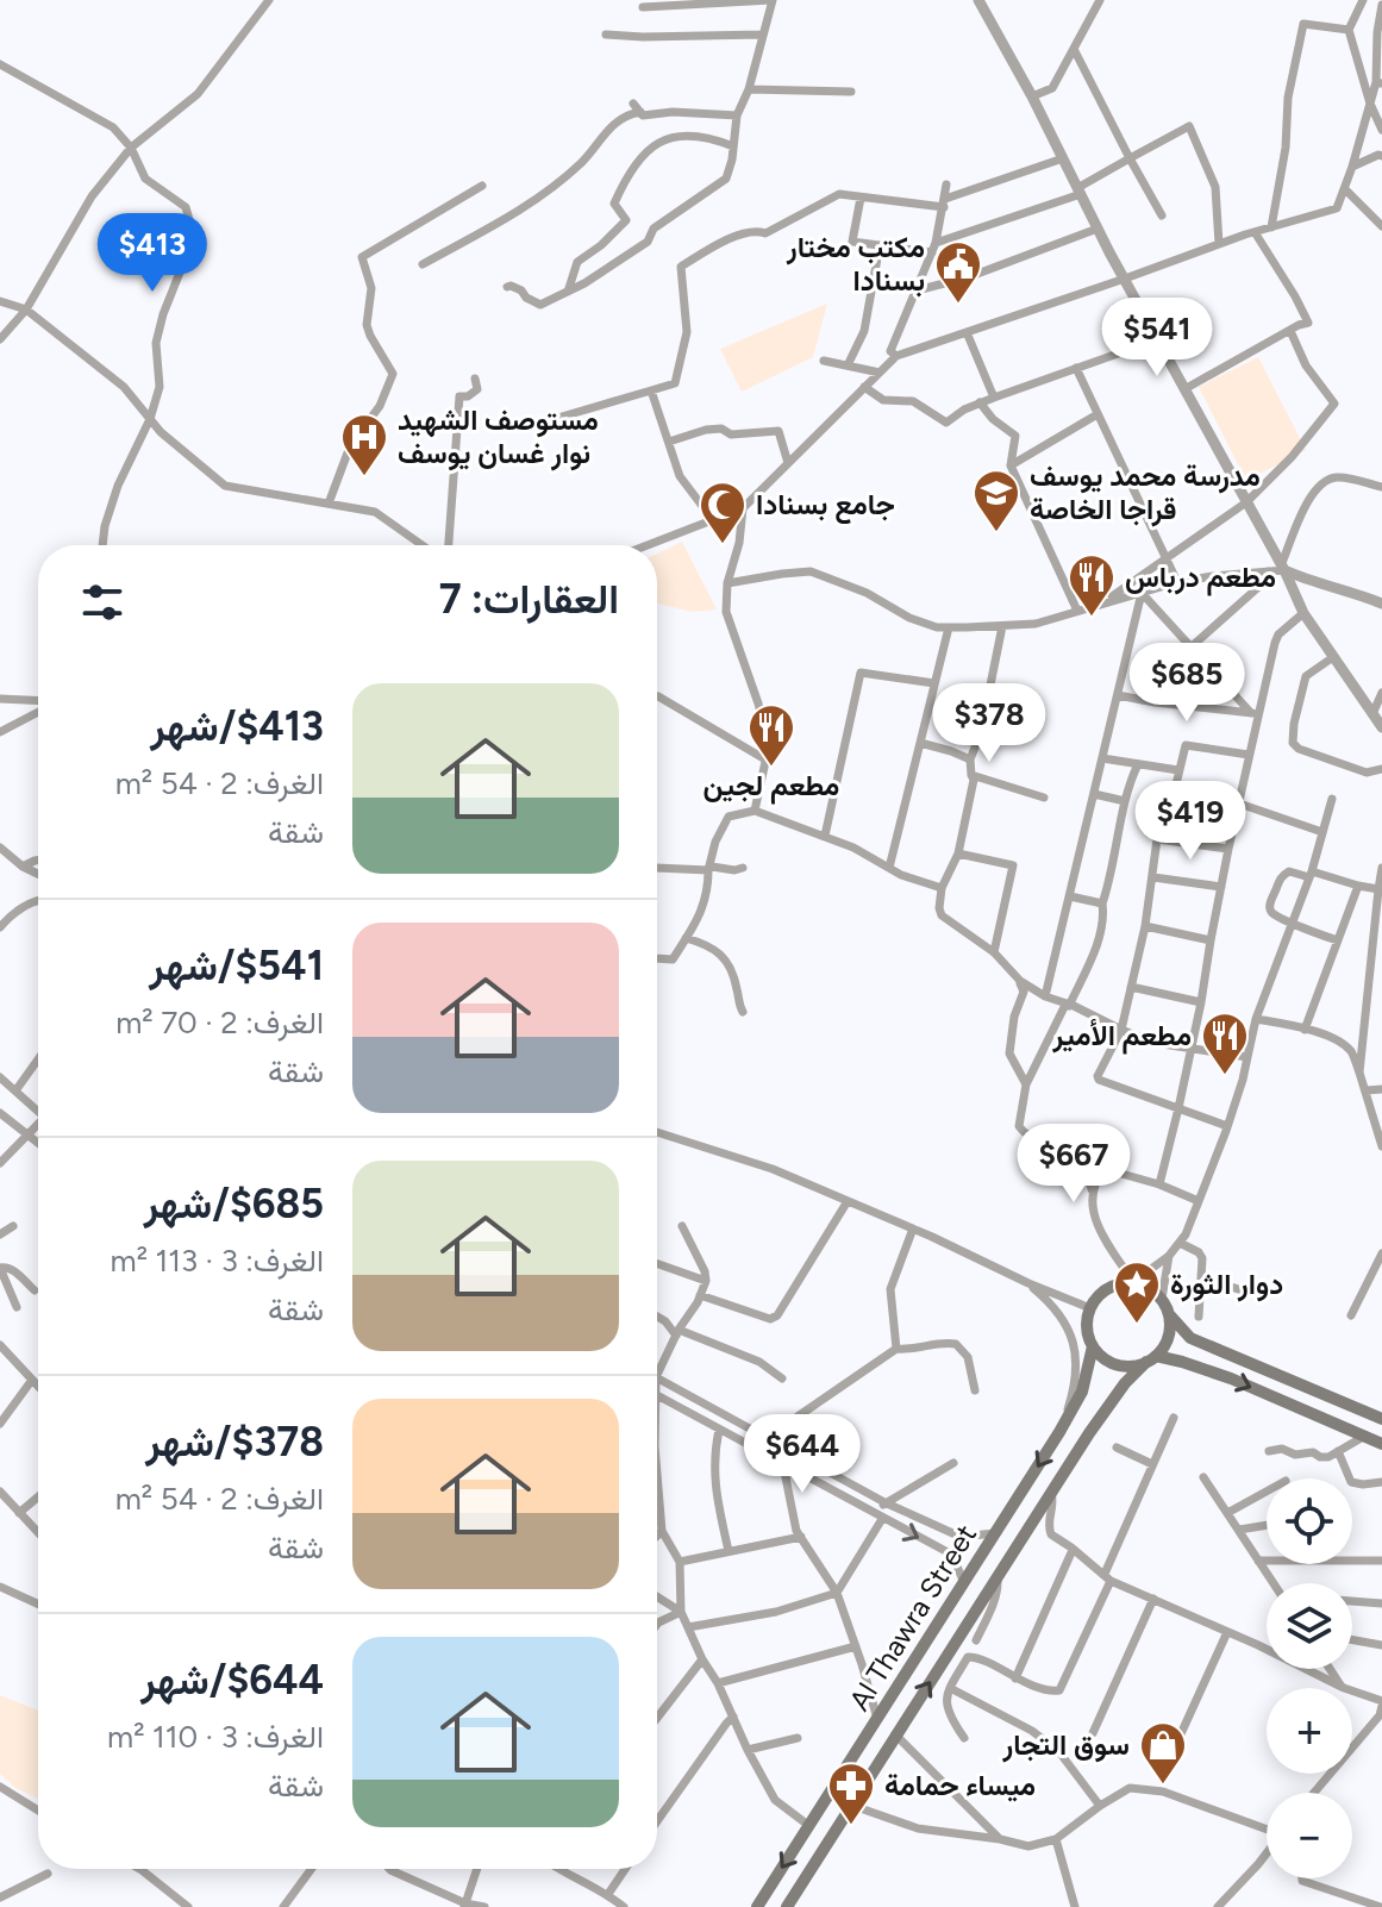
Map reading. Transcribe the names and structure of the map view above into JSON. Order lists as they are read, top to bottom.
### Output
{
  "streets": {
    "main road": ["Al Thawra Street"]
  },
  "places": {
    "public building": ["مكتب مختار بسنادا"],
    "hospital": ["مستوصف الشهيد نوار غسان يوسف"],
    "school or university": ["مدرسة محمد يوسف قراجا الخاصة"],
    "mosque": ["جامع بسنادا"],
    "restaurant": ["مطعم درباس", "مطعم لجين", "مطعم الأمير"],
    "place": ["دوار الثورة"],
    "shop": ["سوق التجار"],
    "pharmacy": ["ميساء حمامة"]
  },
  "page": {
    "price": [
      "$413",
      "$541",
      "$685",
      "$378",
      "$419",
      "$667",
      "$644"
    ],
    "heading": "العقارات: 7",
    "list": [
      {
        "name": "$413/شهر",
        "note": "الغرف: 2 · 54 m² · شقة"
      },
      {
        "name": "$541/شهر",
        "note": "الغرف: 2 · 70 m² · شقة"
      },
      {
        "name": "$685/شهر",
        "note": "الغرف: 3 · 113 m² · شقة"
      },
      {
        "name": "$378/شهر",
        "note": "الغرف: 2 · 54 m² · شقة"
      },
      {
        "name": "$644/شهر",
        "note": "الغرف: 3 · 110 m² · شقة"
      }
    ],
    "map_buttons": ["+", "−"]
  }
}
